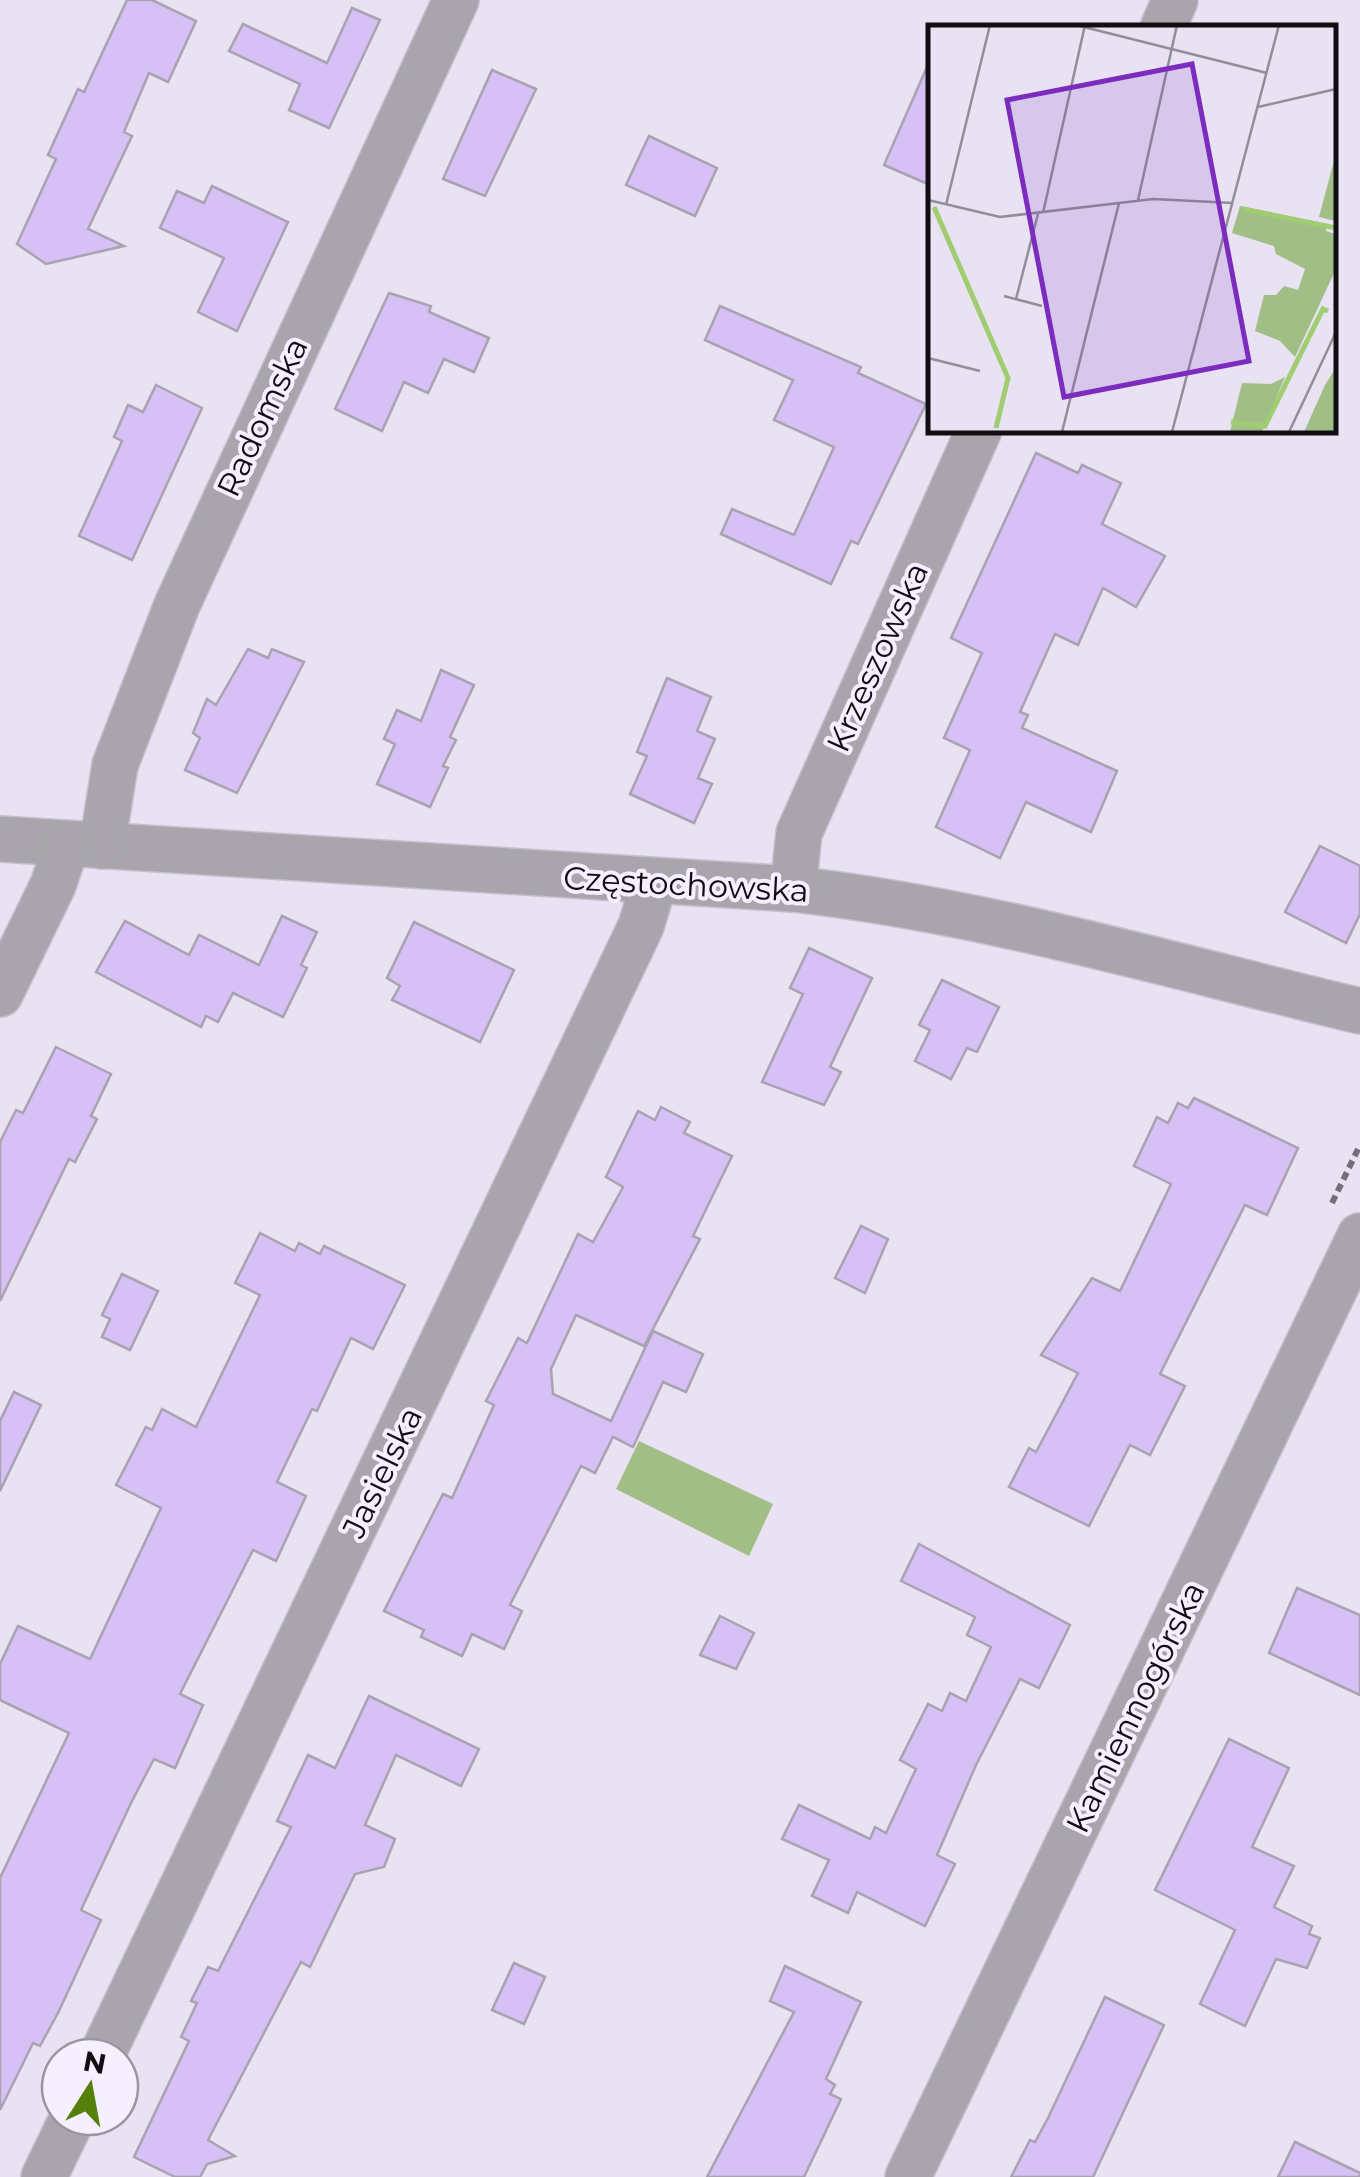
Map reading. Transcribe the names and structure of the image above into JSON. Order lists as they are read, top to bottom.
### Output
{
  "streets": {
    "street": [
      "Radomska",
      "Krzeszowska",
      "Częstochowska",
      "Jasielska",
      "Kamiennogórska"
    ]
  },
  "crossings": [
    ["Radomska", "Częstochowska"],
    ["Krzeszowska", "Częstochowska"],
    ["Częstochowska", "Jasielska"]
  ],
  "north": "top"
}
